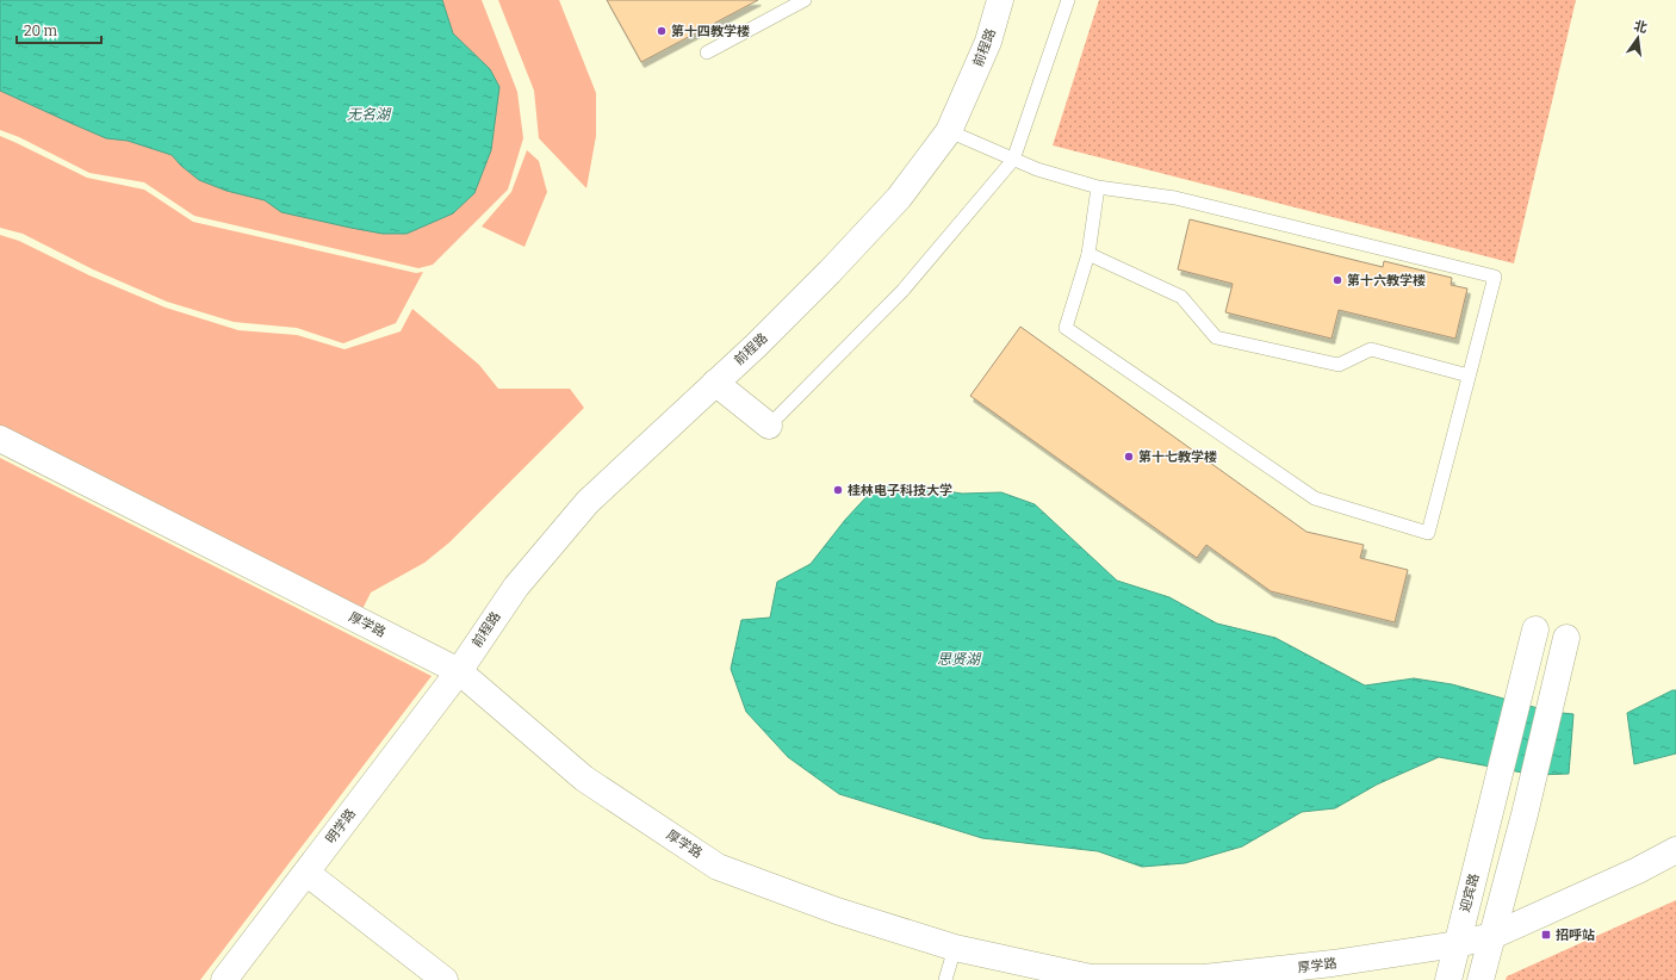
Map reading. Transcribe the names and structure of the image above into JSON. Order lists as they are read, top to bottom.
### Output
{
  "streets": {
    "street": [
      "前程路",
      "厚学路",
      "明学路",
      "迎宾路"
    ]
  },
  "crossings": [
    ["前程路", "厚学路"],
    ["前程路", "明学路"],
    ["厚学路", "明学路"],
    ["厚学路", "迎宾路"]
  ],
  "water": ["无名湖", "思贤湖"],
  "places": {
    "other": [
      "第十四教学楼",
      "第十六教学楼",
      "第十七教学楼",
      "桂林电子科技大学"
    ],
    "transit": ["招呼站"]
  },
  "scale_bar": "20 m",
  "north": "top"
}
